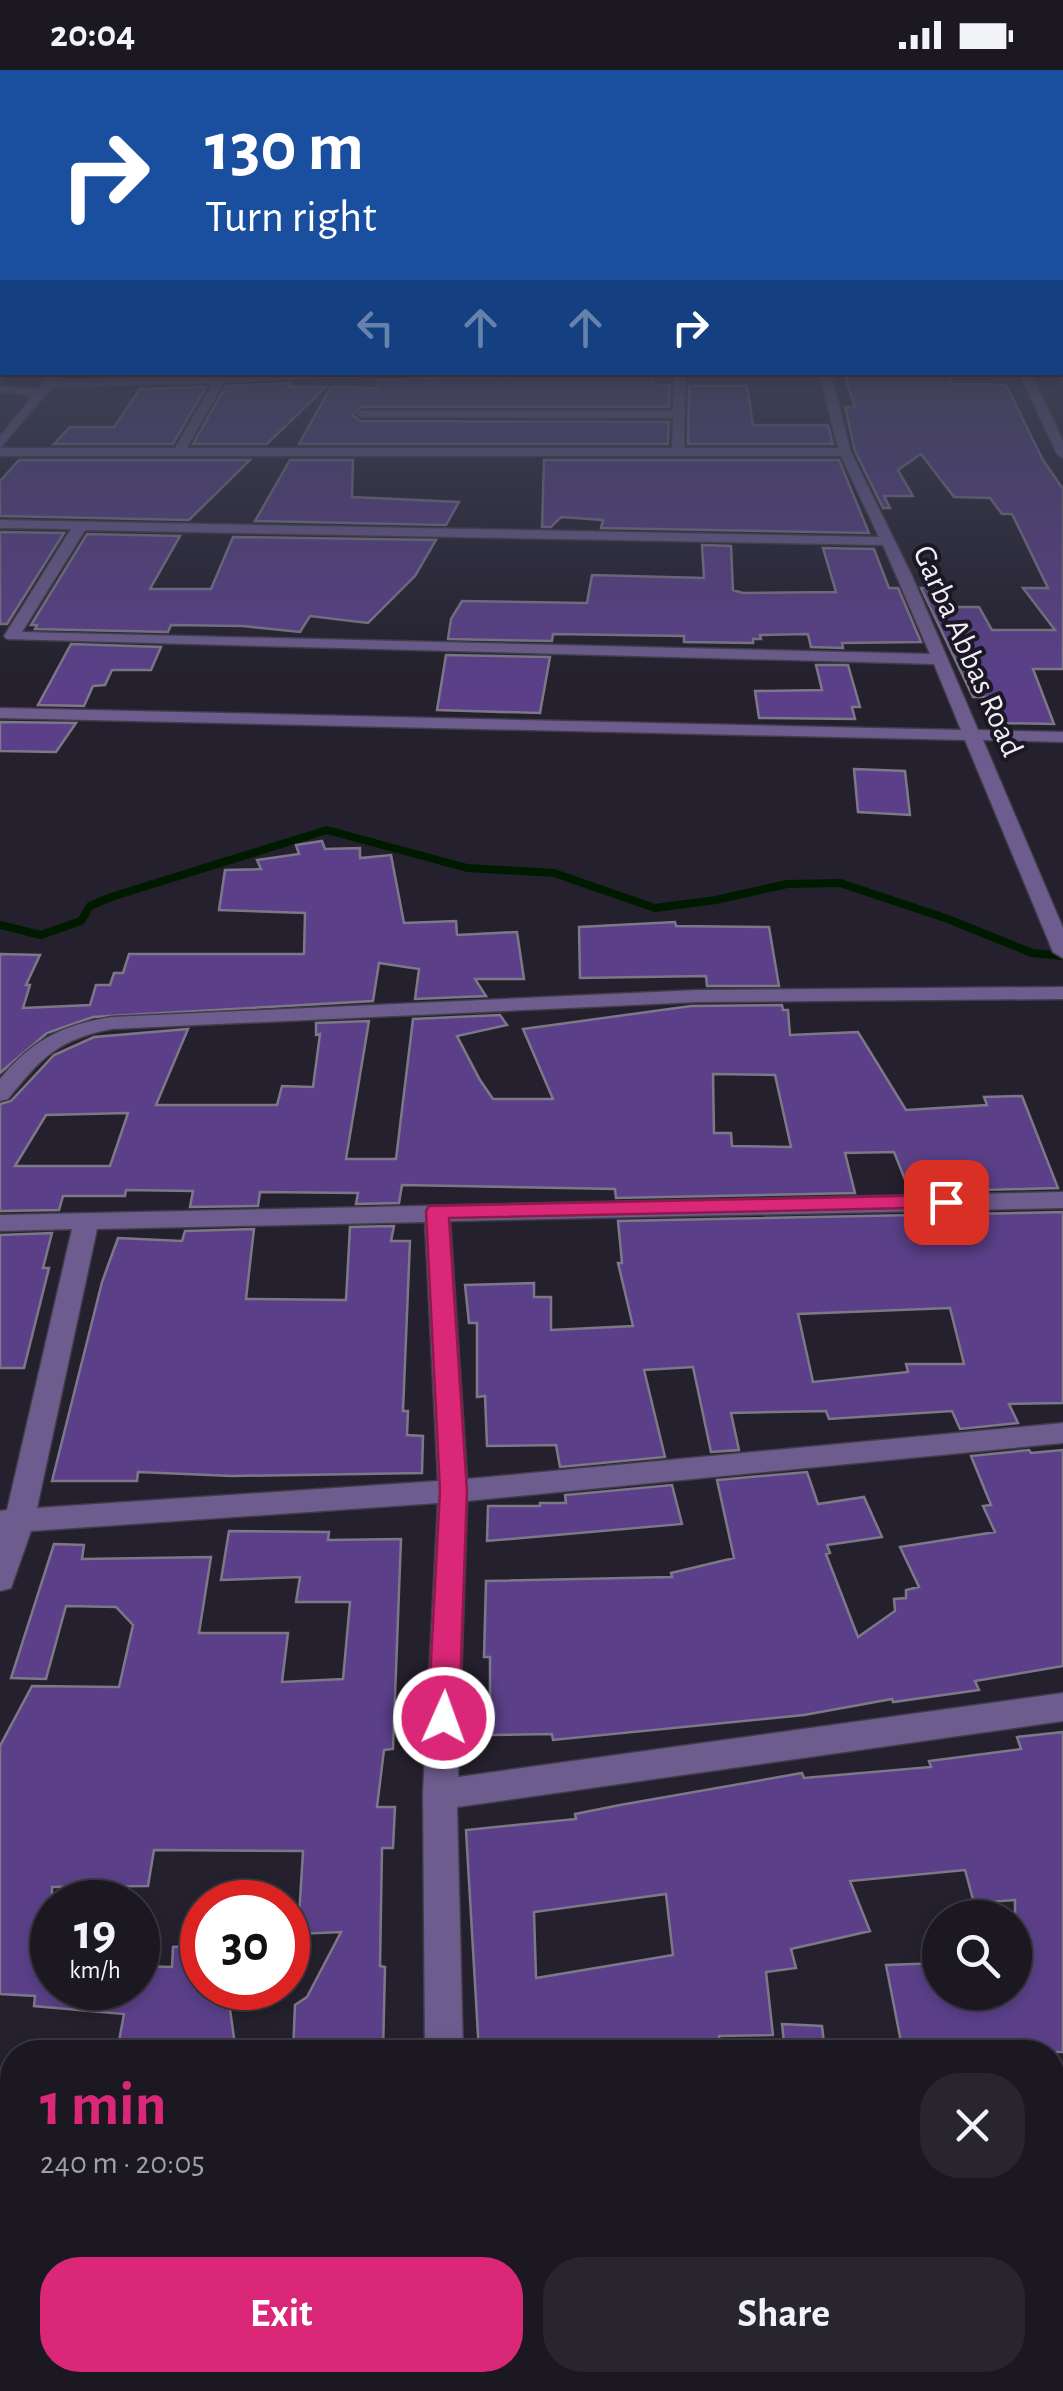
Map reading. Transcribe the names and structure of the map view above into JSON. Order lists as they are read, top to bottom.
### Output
{
  "streets": {
    "street": ["Garba Abbas Road"]
  },
  "page": {
    "status": "20:04",
    "turn": ["130 m", "Turn right"],
    "speed": "19 km/h",
    "limit": "30",
    "heading": ["1 min", "240 m · 20:05"],
    "buttons": ["Exit", "Share"]
  }
}
